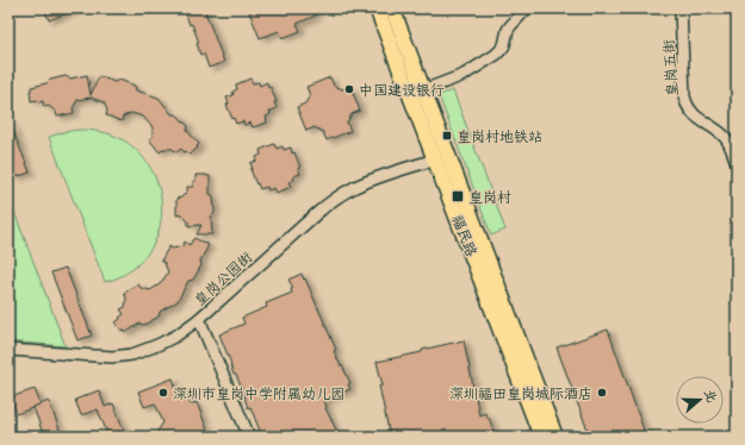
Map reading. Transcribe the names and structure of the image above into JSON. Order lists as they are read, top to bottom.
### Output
{
  "streets": {
    "main road": ["福民路"],
    "street": ["皇岗五街", "皇岗公园街"]
  },
  "crossings": [
    ["福民路", "皇岗公园街"]
  ],
  "places": {
    "other": ["中国建设银行", "深圳市皇岗中学附属幼儿园", "深圳福田皇岗城际酒店"],
    "transit": ["皇岗村地铁站", "皇岗村"]
  },
  "north": "right"
}
